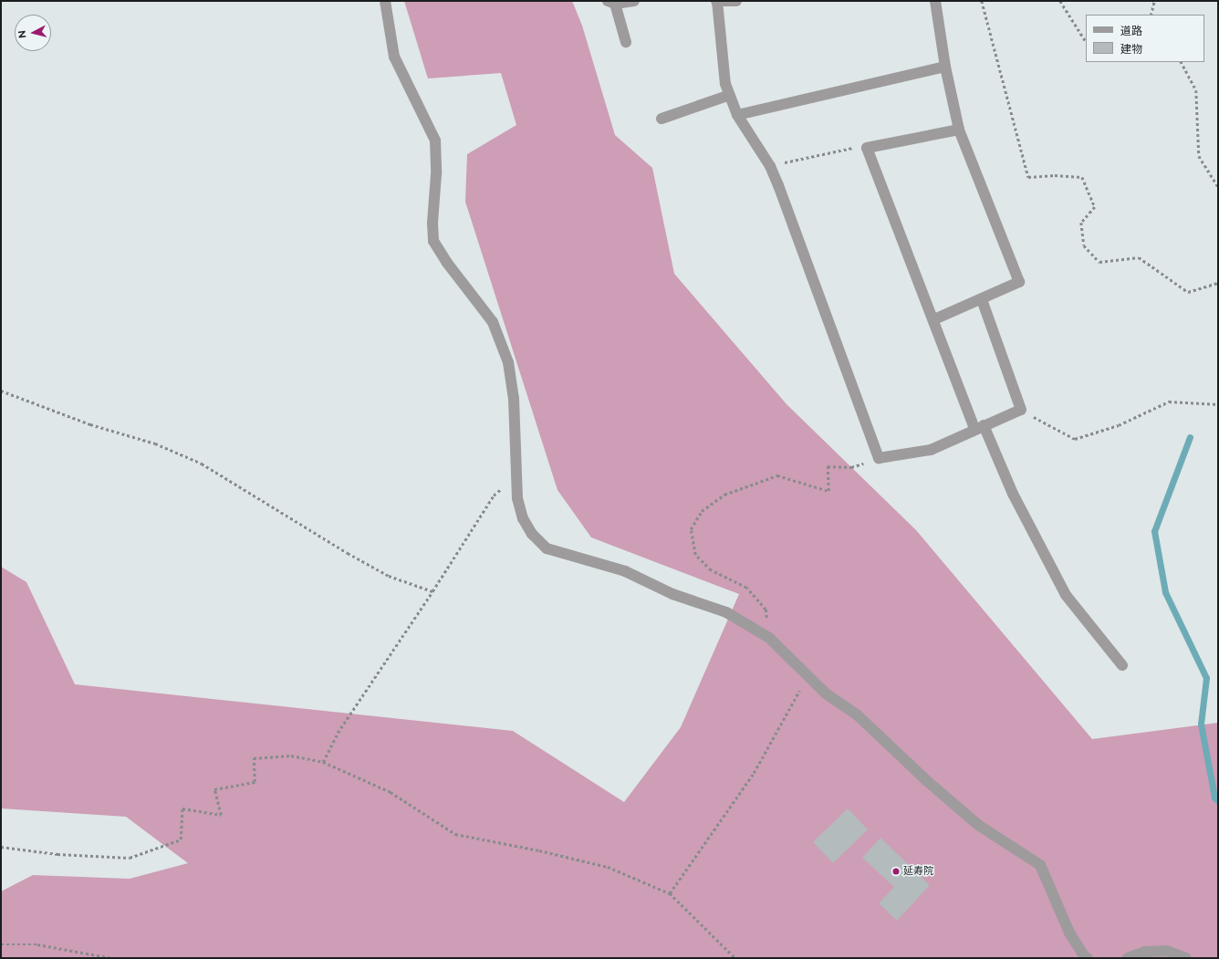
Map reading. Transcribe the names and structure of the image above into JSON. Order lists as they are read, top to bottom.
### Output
{
  "places": ["延寿院"],
  "legend": ["道路", "建物"],
  "north": "left"
}
